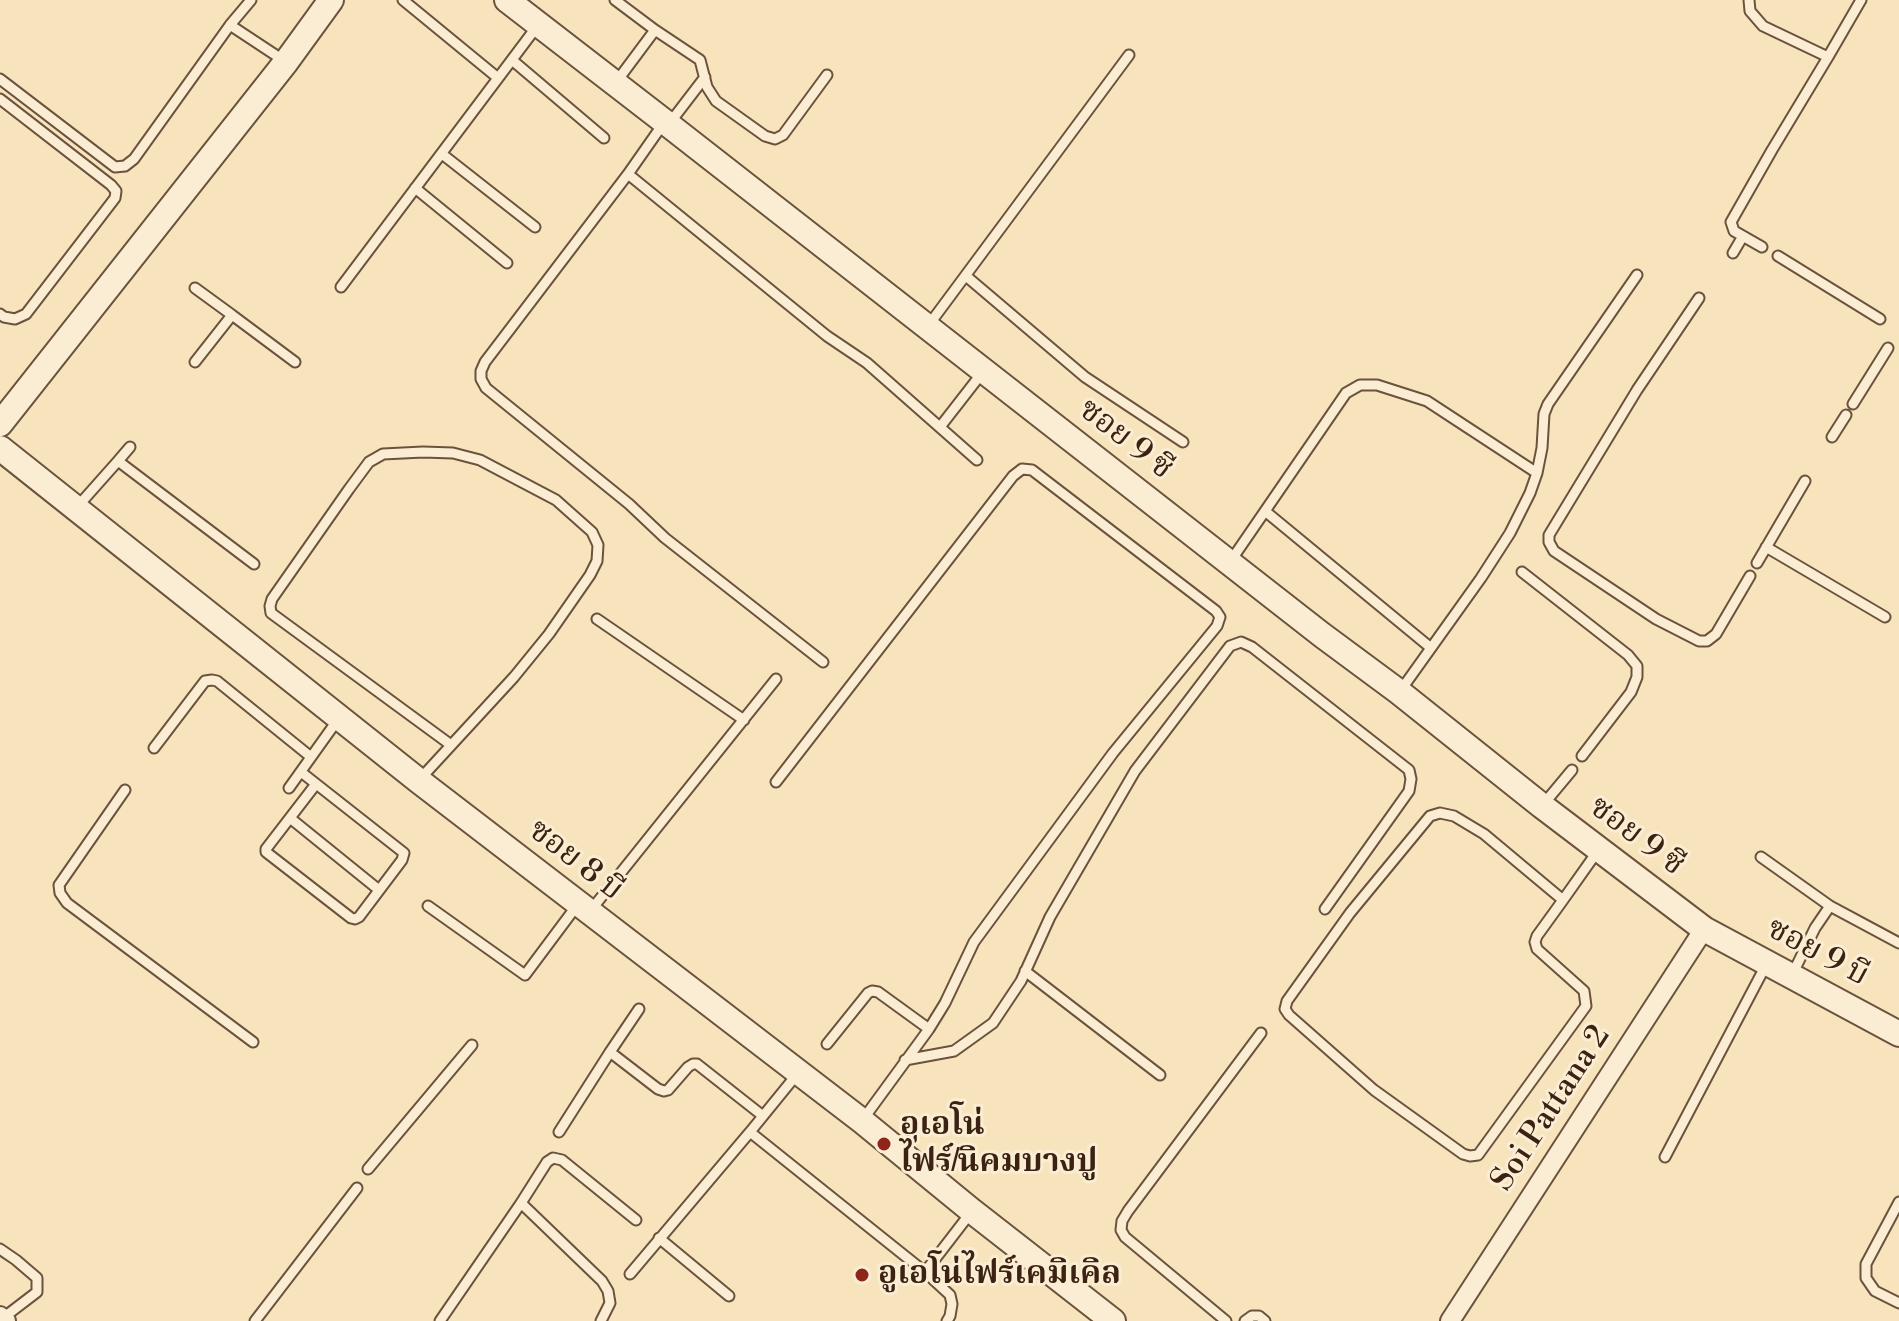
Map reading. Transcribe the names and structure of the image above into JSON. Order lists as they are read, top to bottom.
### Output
{
  "streets": {
    "street": [
      "ซอย 9 ซี",
      "ซอย 8 บี",
      "ซอย 9 บี",
      "Soi Pattana 2"
    ]
  },
  "crossings": [
    ["ซอย 9 ซี", "ซอย 9 บี"],
    ["ซอย 9 ซี", "Soi Pattana 2"],
    ["ซอย 9 บี", "Soi Pattana 2"]
  ],
  "places": ["อูเอโน่ ไฟร์/นิคมบางปู", "อูเอโน่ไฟร์เคมิเคิล"]
}
